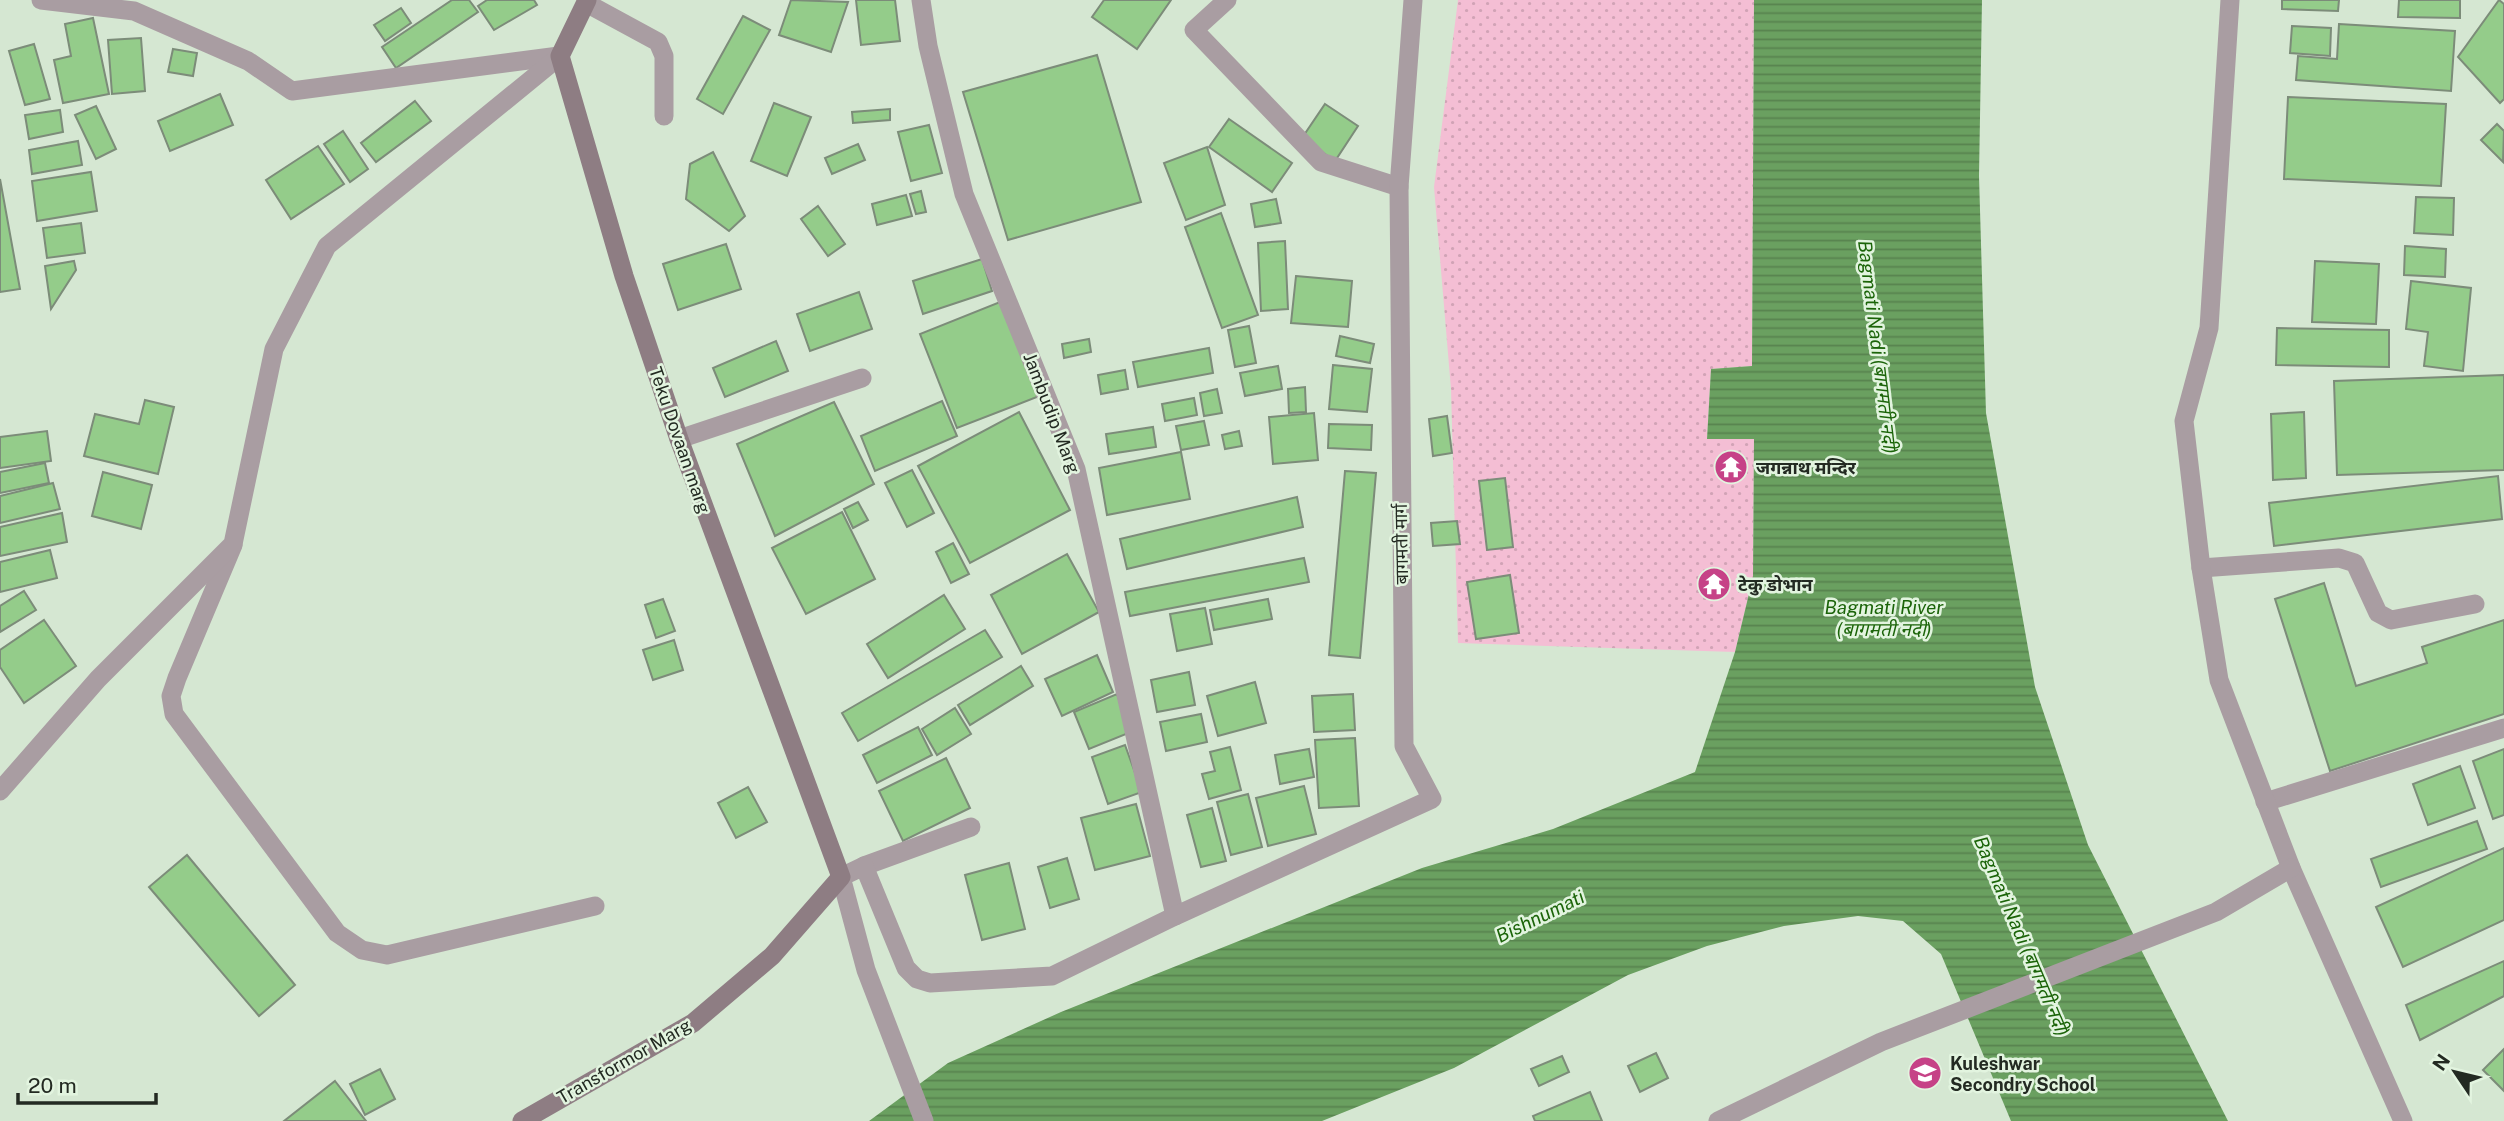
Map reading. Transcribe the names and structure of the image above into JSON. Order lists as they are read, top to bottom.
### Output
{
  "streets": {
    "main road": ["Teku Dovaan marg", "Transformor Marg"],
    "street": ["Jambudip Marg", "बागमती मार्ग"]
  },
  "crossings": [
    ["Jambudip Marg", "बागमती मार्ग"],
    ["Teku Dovaan marg", "Transformor Marg"]
  ],
  "water": ["Bagmati Nadi (बागमती नदी)", "Bagmati River (बागमती नदी)", "Bishnumati"],
  "places": {
    "temple": ["जगन्नाथ मन्दिर", "टेकु डोभान"],
    "school or university": ["Kuleshwar Secondry School"]
  },
  "scale_bar": "20 m",
  "north": "top left"
}
